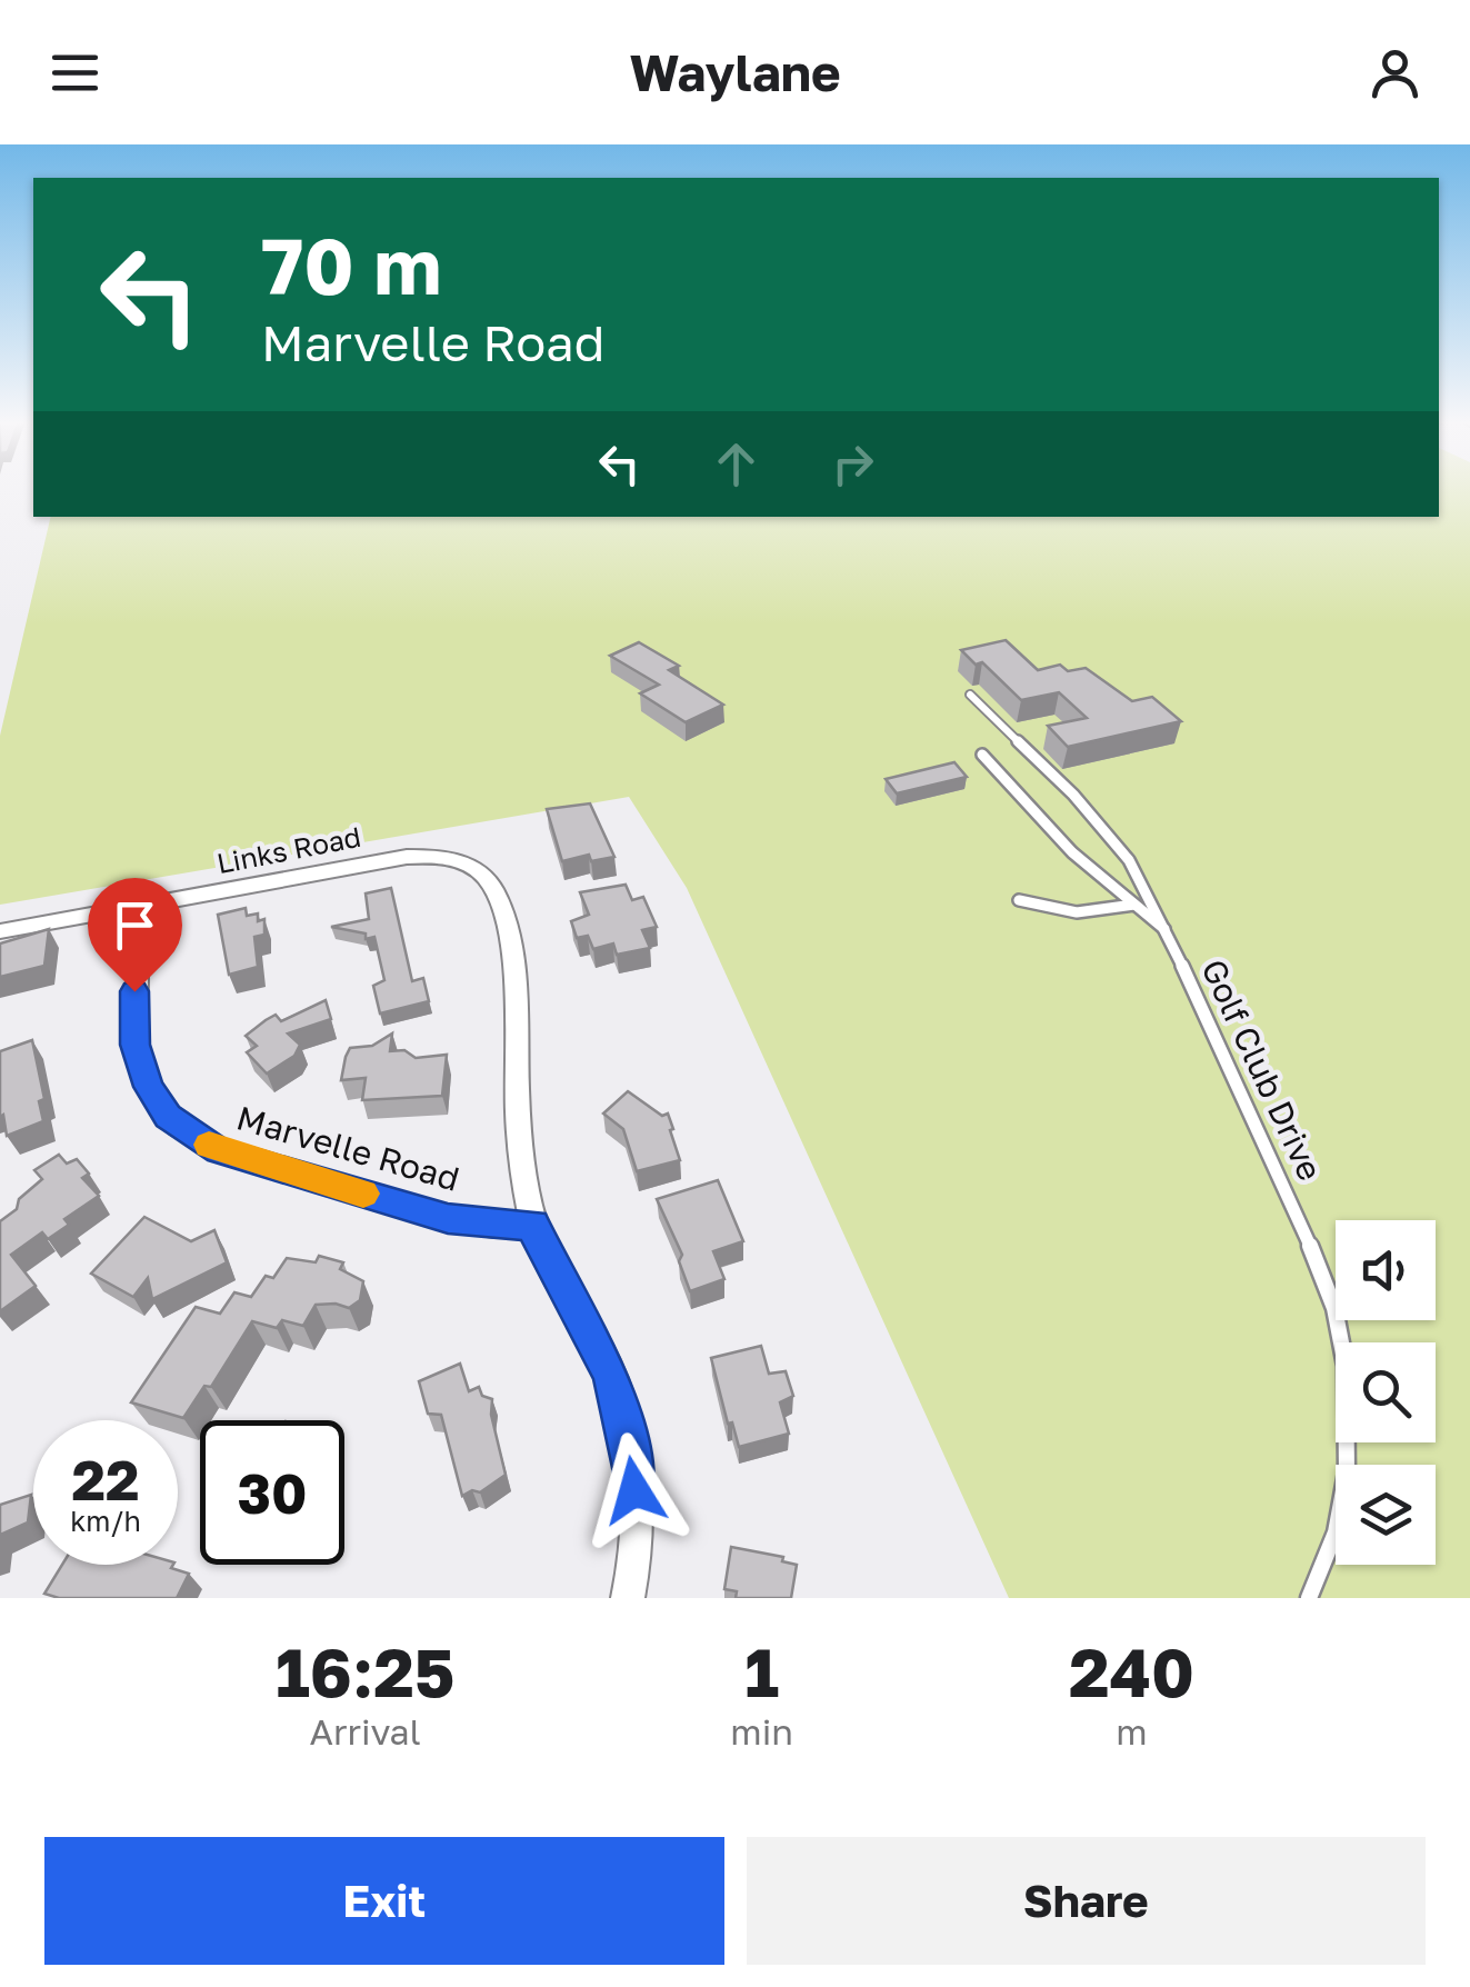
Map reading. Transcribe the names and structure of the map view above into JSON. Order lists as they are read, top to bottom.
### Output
{
  "streets": {
    "street": ["Links Road", "Marvelle Road"],
    "lane": ["Golf Club Drive"]
  },
  "crossings": [
    ["Links Road", "Marvelle Road"]
  ],
  "page": {
    "header": "Waylane",
    "turn": ["70 m", "Marvelle Road"],
    "speed": "22 km/h",
    "limit": "30",
    "eta": [
      "16:25",
      "Arrival",
      "1",
      "min",
      "240",
      "m"
    ],
    "buttons": ["Exit", "Share"]
  }
}
